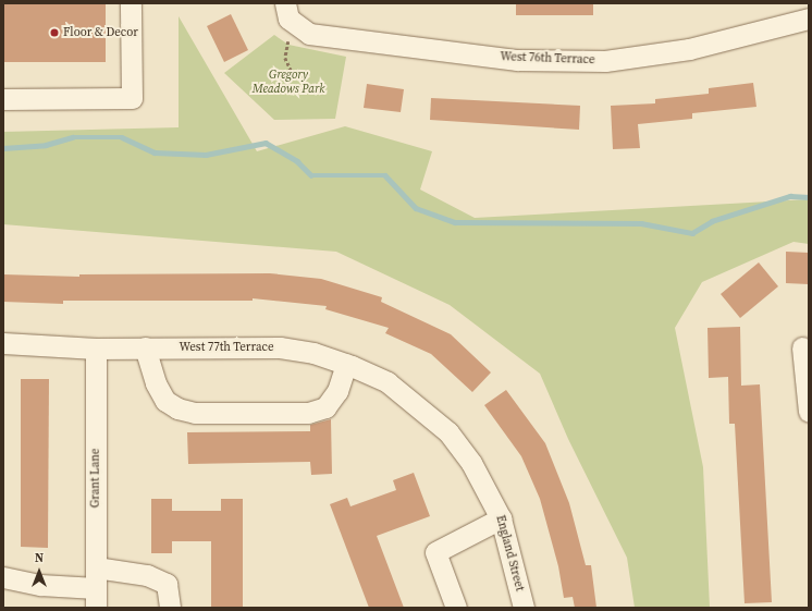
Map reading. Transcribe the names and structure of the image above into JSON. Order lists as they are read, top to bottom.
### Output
{
  "streets": {
    "street": [
      "West 76th Terrace",
      "West 77th Terrace",
      "Grant Lane",
      "England Street"
    ]
  },
  "crossings": [
    ["West 77th Terrace", "Grant Lane"],
    ["West 77th Terrace", "England Street"]
  ],
  "parks": ["Gregory Meadows Park"],
  "places": ["Floor & Decor"],
  "north": "top"
}
